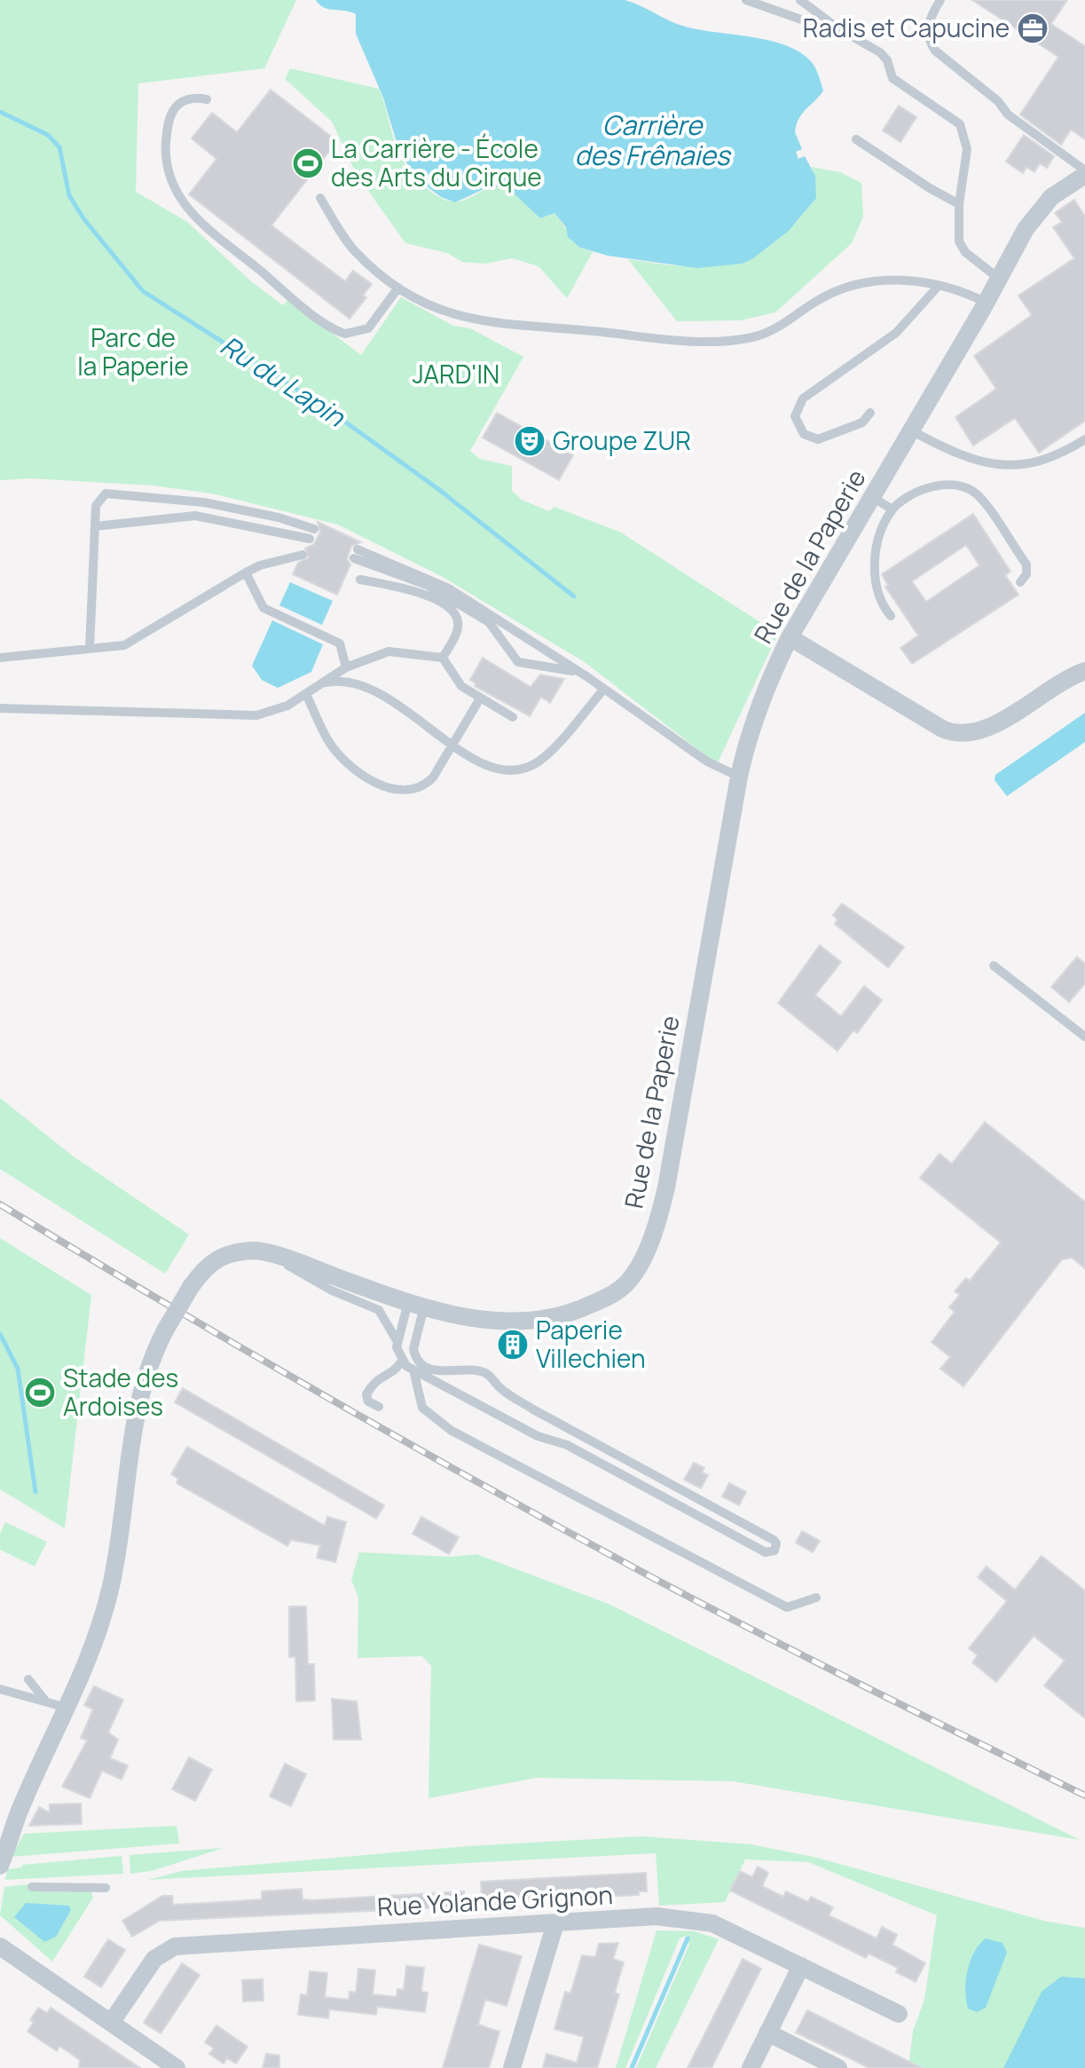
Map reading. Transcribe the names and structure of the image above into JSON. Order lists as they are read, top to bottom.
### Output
{
  "streets": {
    "street": ["Rue de la Paperie", "Rue Yolande Grignon"]
  },
  "water": ["Carrière des Frênaies", "Ru du Lapin"],
  "parks": ["Parc de la Paperie", "JARD'IN"],
  "places": {
    "office": ["Radis et Capucine"],
    "sports": ["La Carrière - École des Arts du Cirque", "Stade des Ardoises"],
    "theatre": ["Groupe ZUR"],
    "building": ["Paperie Villechien"]
  }
}
